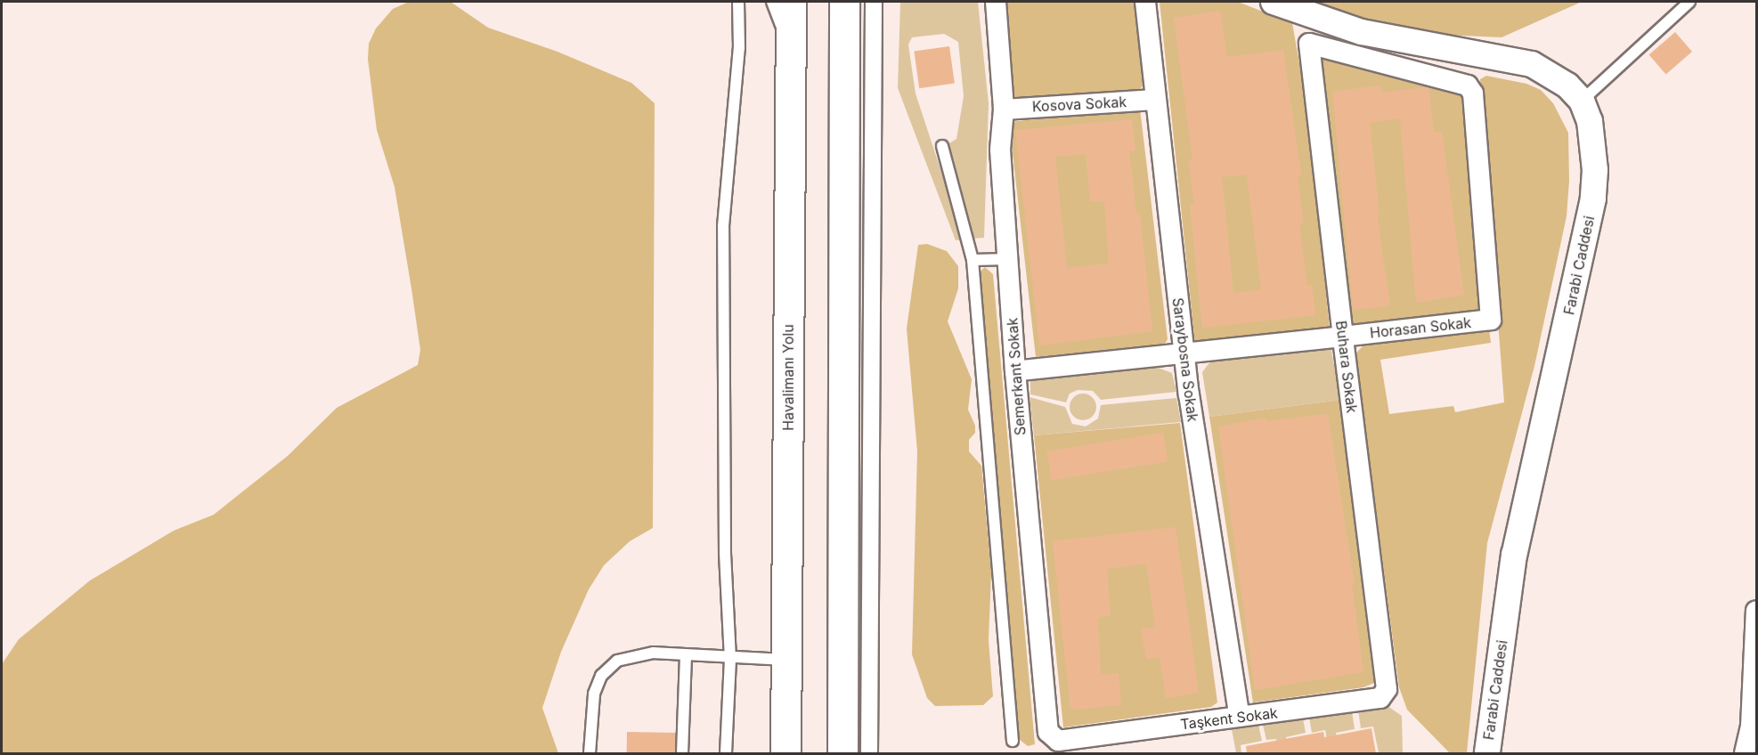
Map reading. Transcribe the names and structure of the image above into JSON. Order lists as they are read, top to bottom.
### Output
{
  "streets": {
    "highway": ["Havalimanı Yolu"],
    "street": [
      "Kosova Sokak",
      "Farabi Caddesi",
      "Horasan Sokak",
      "Saraybosna Sokak",
      "Buhara Sokak",
      "Semerkant Sokak",
      "Taşkent Sokak"
    ]
  },
  "crossings": [
    ["Kosova Sokak", "Saraybosna Sokak"],
    ["Kosova Sokak", "Semerkant Sokak"],
    ["Horasan Sokak", "Saraybosna Sokak"],
    ["Horasan Sokak", "Buhara Sokak"],
    ["Horasan Sokak", "Semerkant Sokak"],
    ["Saraybosna Sokak", "Taşkent Sokak"],
    ["Buhara Sokak", "Taşkent Sokak"],
    ["Semerkant Sokak", "Taşkent Sokak"]
  ]
}
